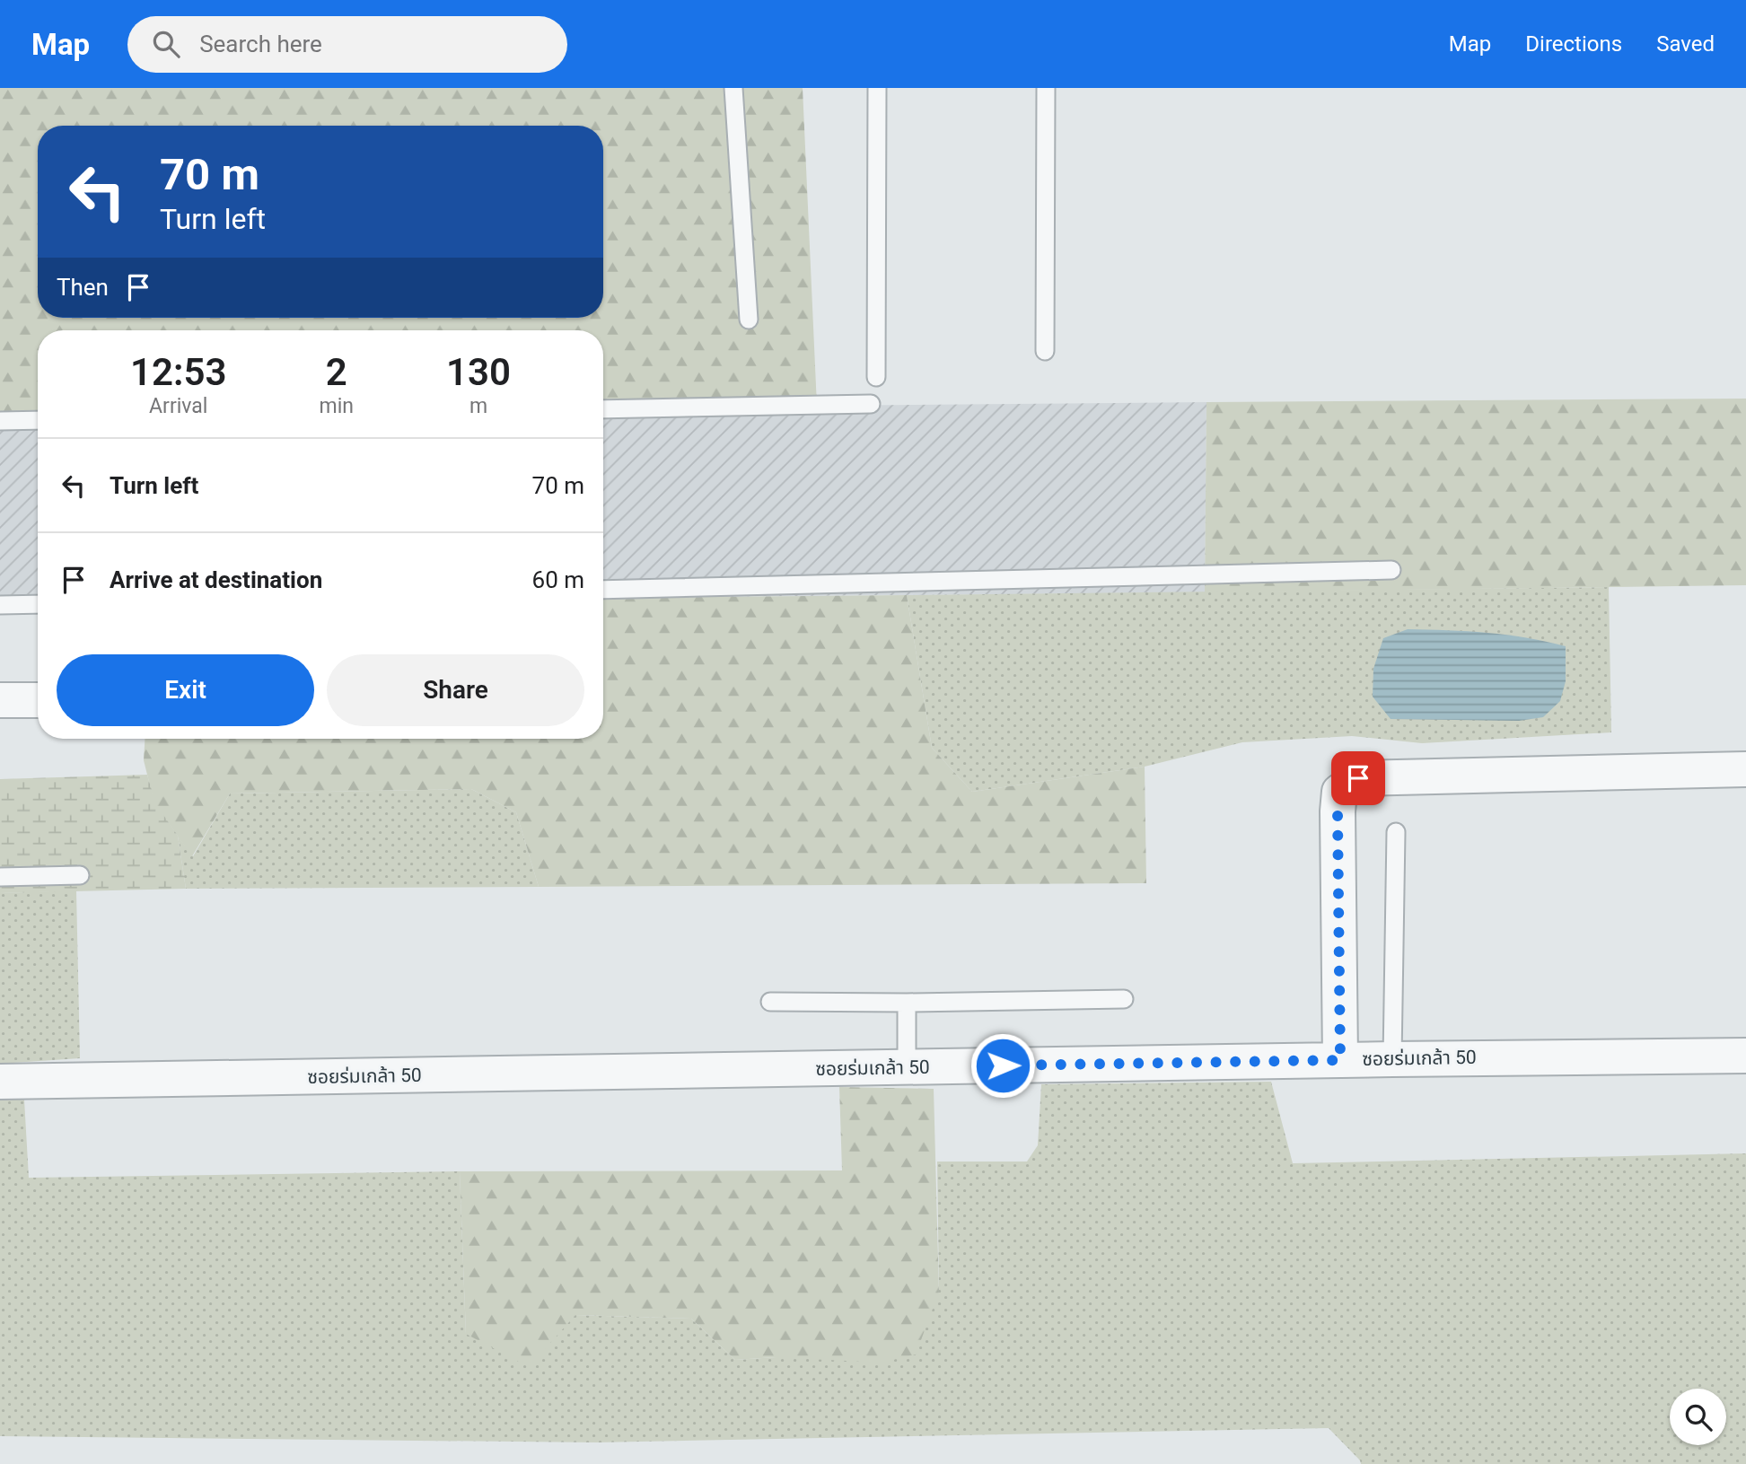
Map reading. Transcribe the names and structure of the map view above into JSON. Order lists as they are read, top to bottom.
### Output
{
  "streets": {
    "street": ["ซอยร่มเกล้า 50"]
  },
  "page": {
    "header": "Map",
    "search": "Search here",
    "nav": ["Map", "Directions", "Saved"],
    "turn": ["70 m", "Turn left"],
    "then": "Then",
    "eta": [
      "12:53",
      "Arrival",
      "2",
      "min",
      "130",
      "m"
    ],
    "list": [
      {
        "name": "Turn left",
        "value": "70 m"
      },
      {
        "name": "Arrive at destination",
        "value": "60 m"
      }
    ],
    "buttons": ["Exit", "Share"]
  }
}
